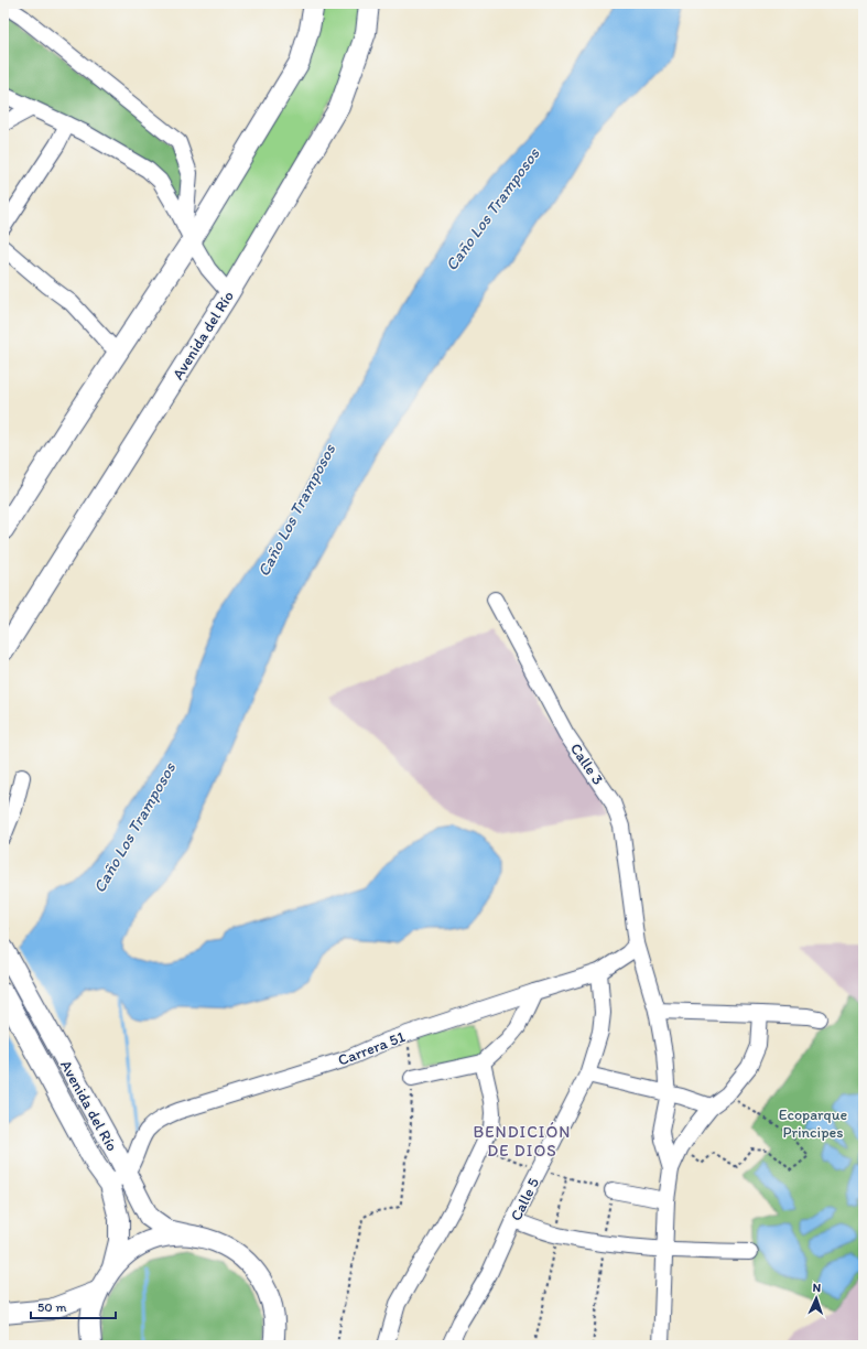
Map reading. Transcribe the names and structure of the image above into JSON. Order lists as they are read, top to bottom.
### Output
{
  "streets": {
    "main road": ["Avenida del Río"],
    "street": ["Calle 3", "Carrera 51", "Calle 5"]
  },
  "crossings": [
    ["Avenida del Río", "Carrera 51"],
    ["Calle 3", "Carrera 51"],
    ["Carrera 51", "Calle 5"]
  ],
  "districts": ["BENDICIÓN DE DIOS"],
  "water": ["Caño Los Tramposos"],
  "parks": ["Ecoparque Principes"],
  "scale_bar": "50 m",
  "north": "top"
}
